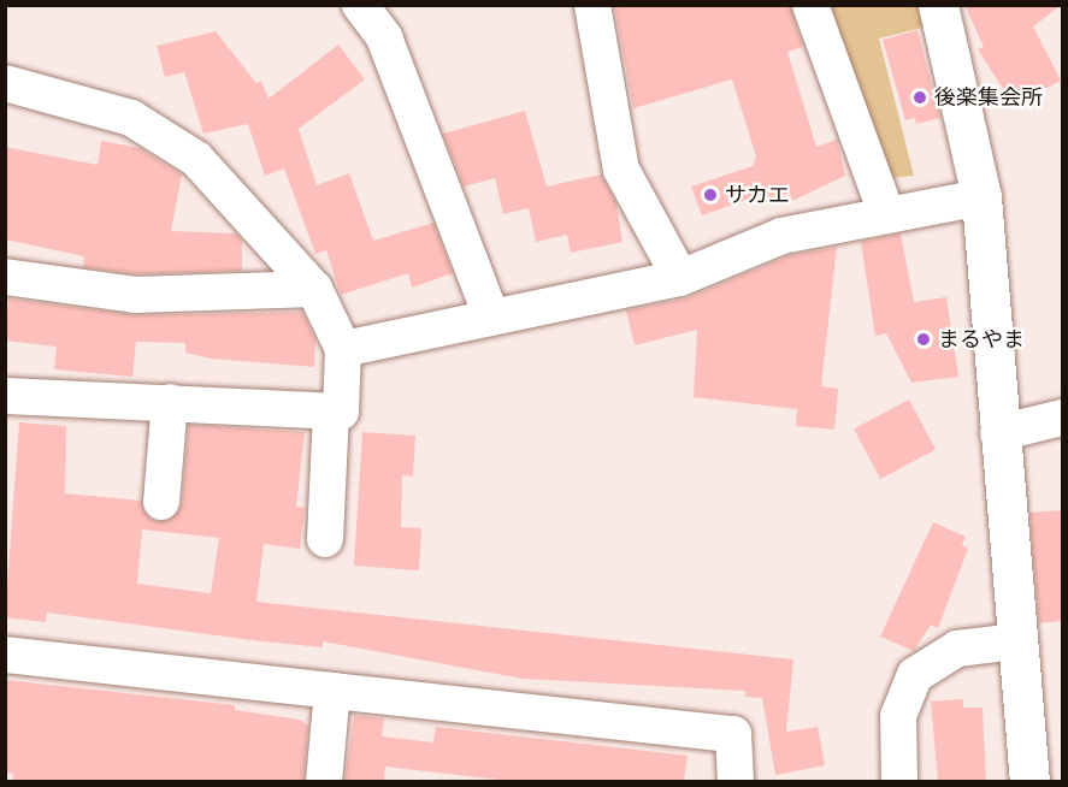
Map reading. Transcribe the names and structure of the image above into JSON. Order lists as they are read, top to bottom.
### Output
{
  "places": ["後楽集会所", "サカエ", "まるやま"]
}
